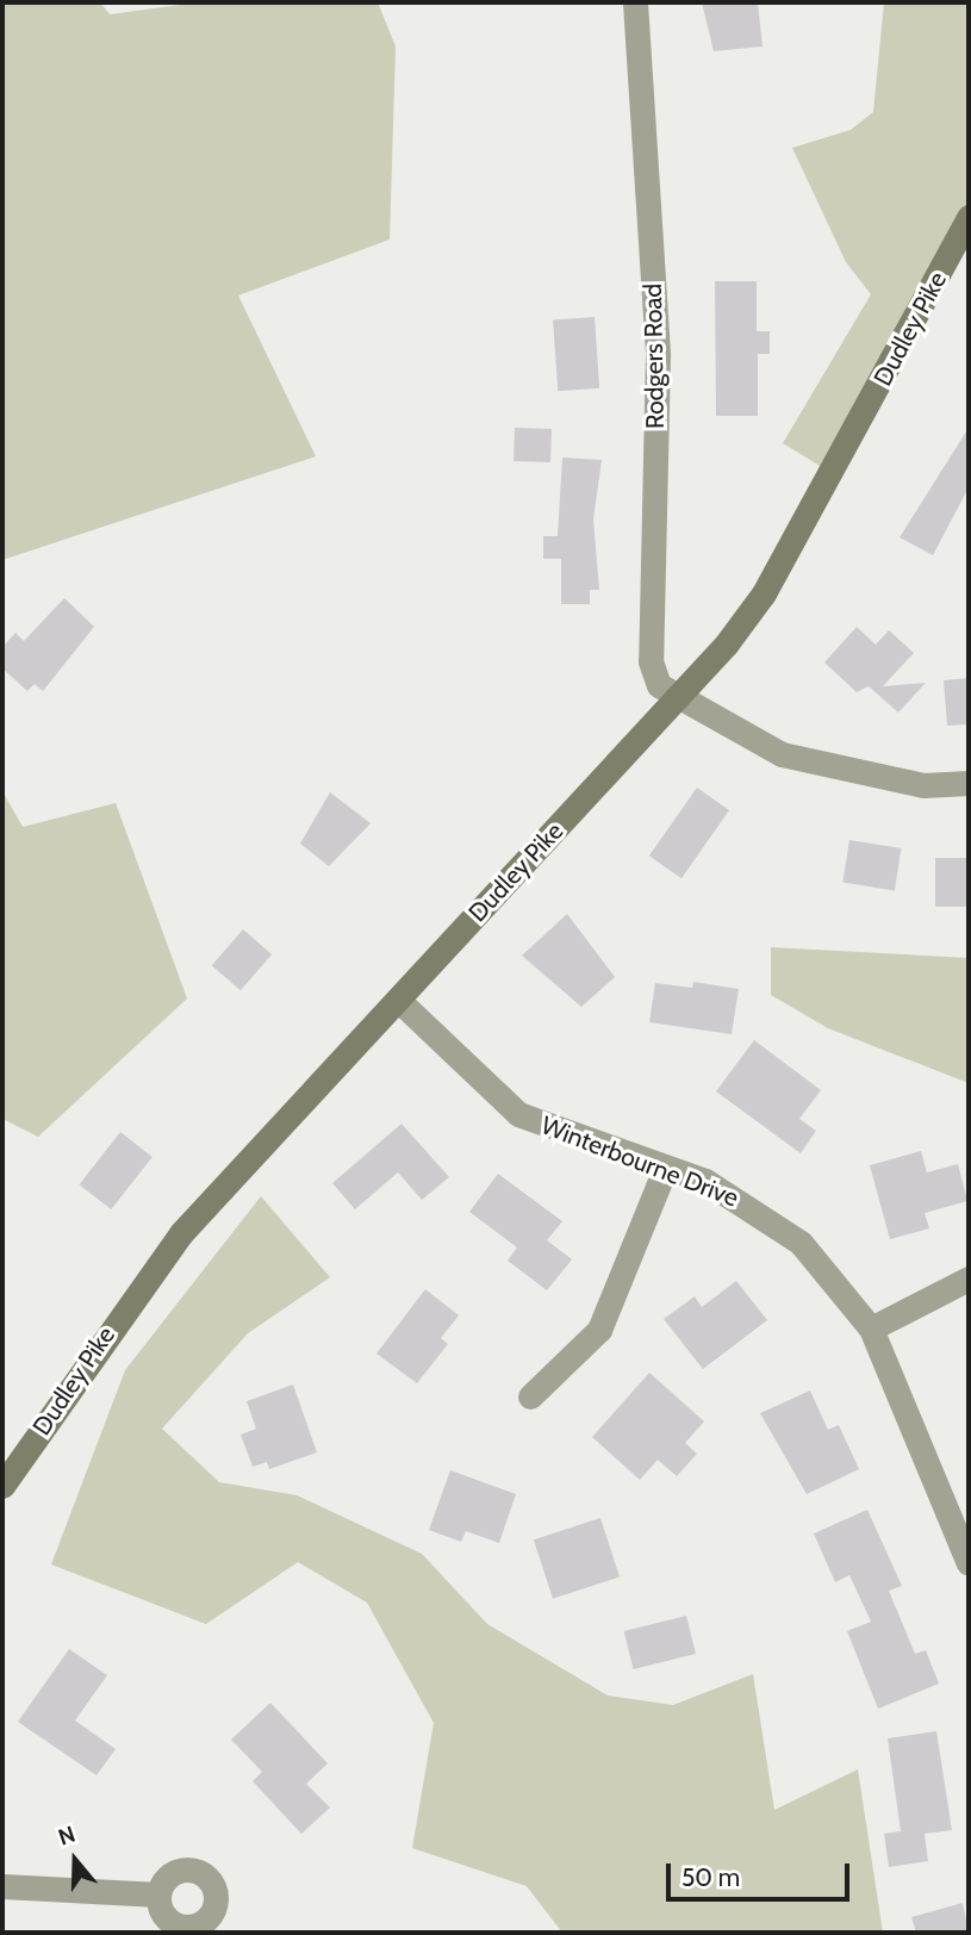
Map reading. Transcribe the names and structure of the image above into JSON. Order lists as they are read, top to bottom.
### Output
{
  "streets": {
    "street": ["Dudley Pike", "Rodgers Road", "Winterbourne Drive"]
  },
  "crossings": [
    ["Dudley Pike", "Rodgers Road"],
    ["Dudley Pike", "Winterbourne Drive"]
  ],
  "scale_bar": "50 m",
  "north": "top"
}
